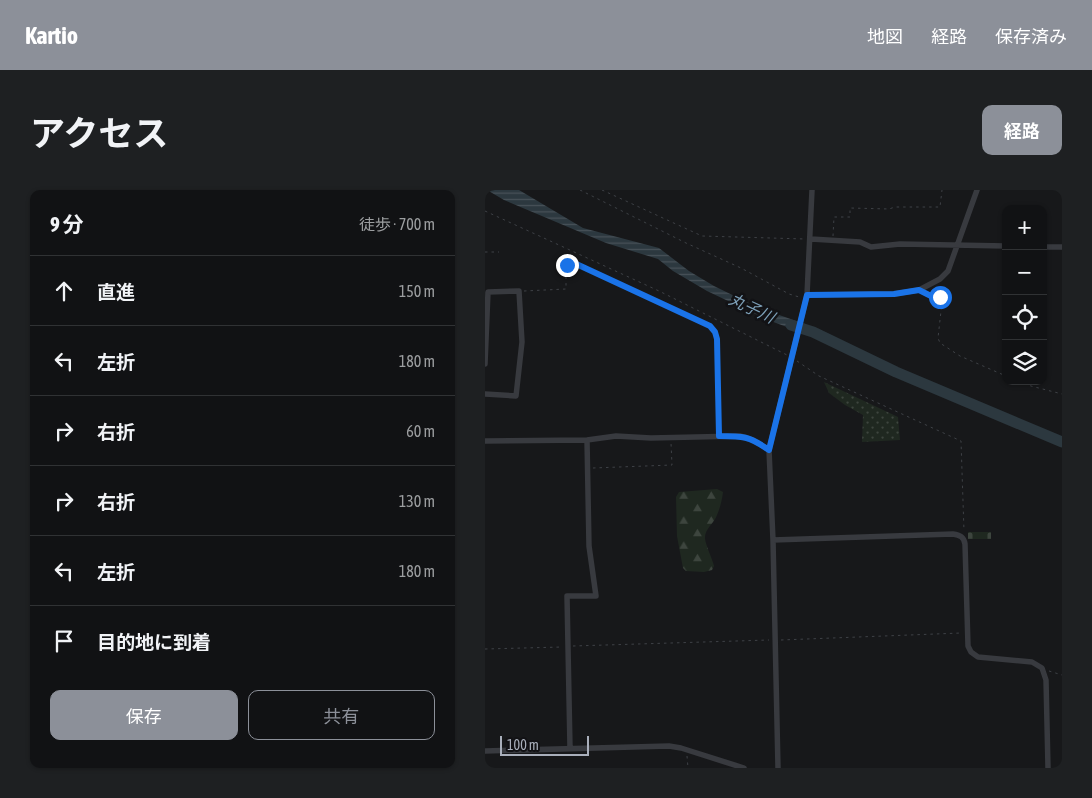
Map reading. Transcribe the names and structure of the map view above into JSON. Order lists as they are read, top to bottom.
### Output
{
  "water": ["丸子川"],
  "scale_bar": "100 m",
  "page": {
    "header": "Kartio",
    "nav": ["地図", "経路", "保存済み"],
    "title": "アクセス",
    "buttons": [
      "経路",
      ["保存", "共有"]
    ],
    "heading": ["9 分", "徒歩 · 700 m"],
    "map_buttons": ["+", "−"],
    "list": [
      ["直進", "150 m"],
      ["左折", "180 m"],
      ["右折", "60 m"],
      ["右折", "130 m"],
      ["左折", "180 m"],
      "目的地に到着"
    ],
    "scale": "100 m"
  }
}
